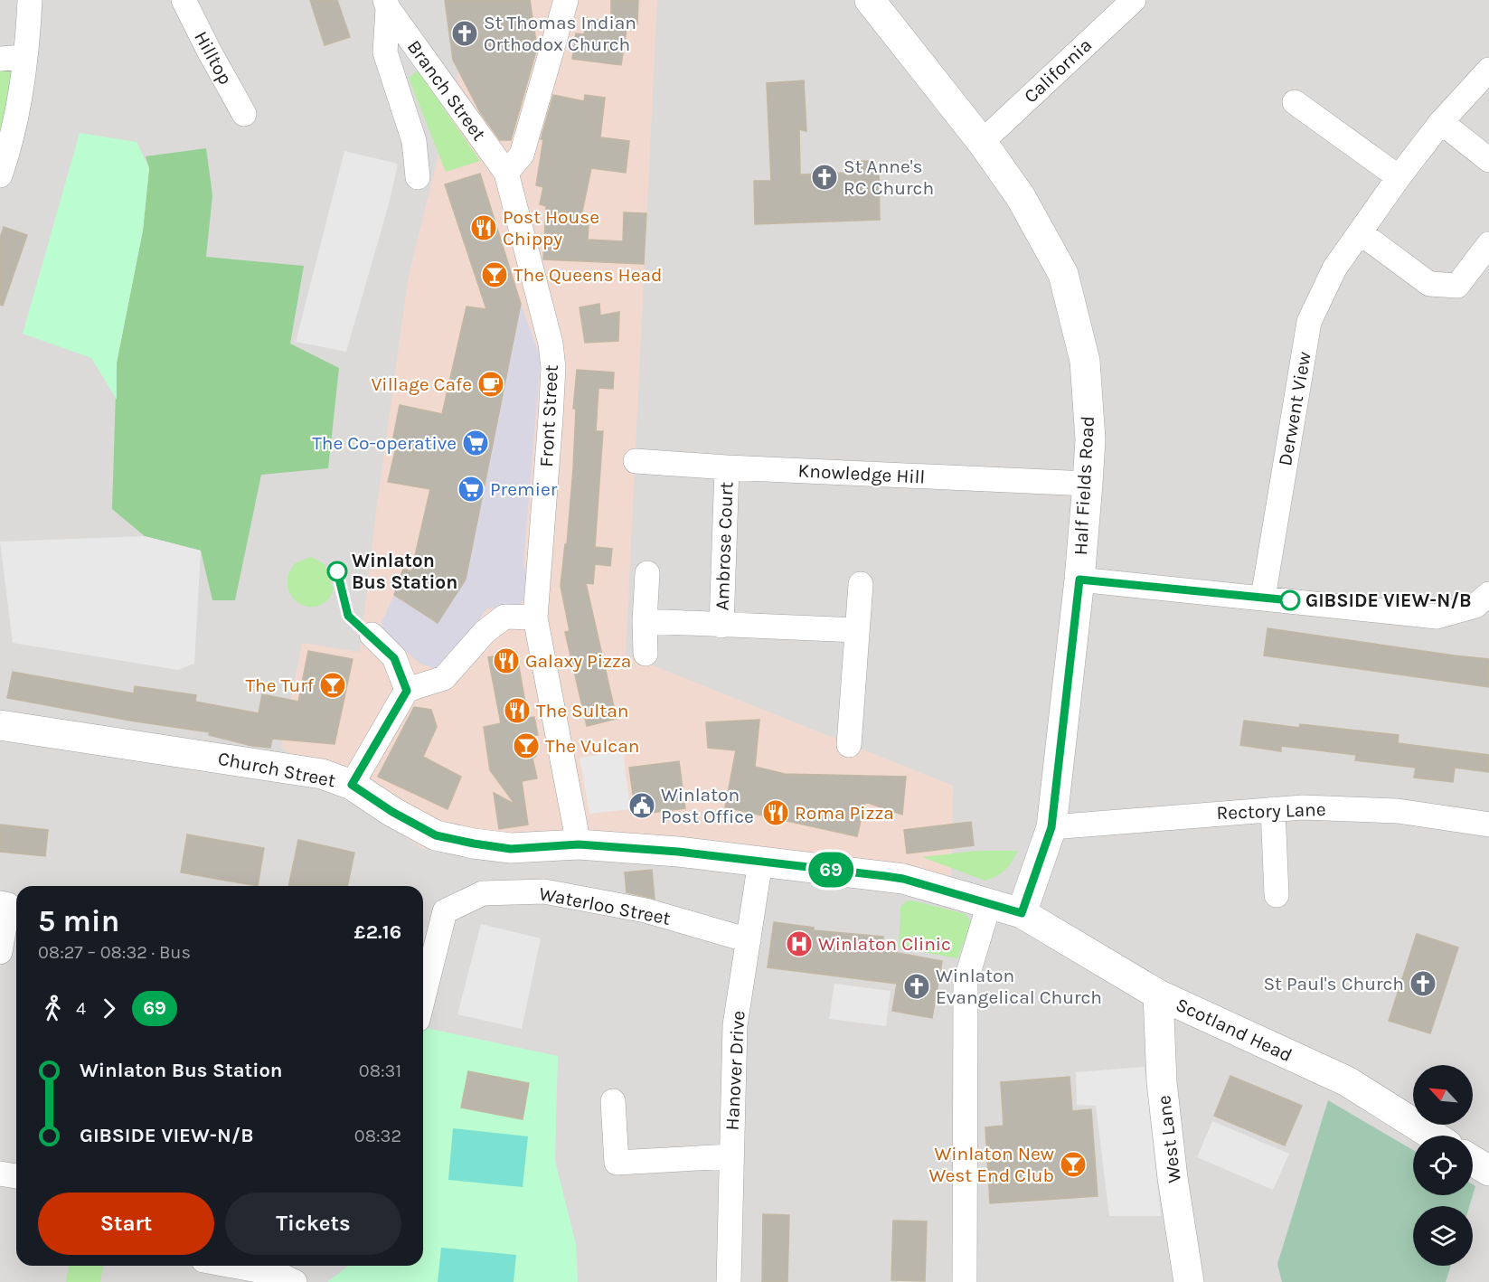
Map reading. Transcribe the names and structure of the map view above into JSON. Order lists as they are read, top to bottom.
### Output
{
  "streets": {
    "street": [
      "Hilltop",
      "California",
      "Branch Street",
      "Derwent View",
      "Front Street",
      "Knowledge Hill",
      "Half Fields Road",
      "Ambrose Court",
      "Church Street",
      "Rectory Lane",
      "Waterloo Street",
      "Scotland Head",
      "Hanover Drive",
      "West Lane"
    ]
  },
  "crossings": [
    ["California", "Half Fields Road"],
    ["Branch Street", "Front Street"],
    ["Front Street", "Church Street"],
    ["Knowledge Hill", "Half Fields Road"],
    ["Knowledge Hill", "Ambrose Court"],
    ["Half Fields Road", "Church Street"],
    ["Half Fields Road", "Rectory Lane"],
    ["Half Fields Road", "Scotland Head"],
    ["Church Street", "Scotland Head"],
    ["Church Street", "Hanover Drive"],
    ["Waterloo Street", "Hanover Drive"],
    ["Scotland Head", "West Lane"]
  ],
  "places": {
    "church": [
      "St Thomas Indian Orthodox Church",
      "St Anne's RC Church",
      "St Paul's Church",
      "Winlaton Evangelical Church"
    ],
    "restaurant": [
      "Post House Chippy",
      "Galaxy Pizza",
      "The Sultan",
      "Roma Pizza"
    ],
    "bar": [
      "The Queens Head",
      "The Turf",
      "The Vulcan",
      "Winlaton New West End Club"
    ],
    "cafe": ["Village Cafe"],
    "supermarket": ["The Co-operative", "Premier"],
    "other": ["Winlaton Bus Station", "GIBSIDE VIEW-N/B"],
    "public building": ["Winlaton Post Office"],
    "hospital": ["Winlaton Clinic"]
  },
  "lines": ["bus line 69"],
  "north": "top left",
  "page": {
    "on_map": "69",
    "heading": ["5 min", "08:27 – 08:32 · Bus", "£2.16"],
    "legs": ["4", "69"],
    "list": [
      {
        "name": "Winlaton Bus Station",
        "value": "08:31"
      },
      {
        "name": "GIBSIDE VIEW-N/B",
        "value": "08:32"
      }
    ],
    "buttons": ["Start", "Tickets"]
  }
}
